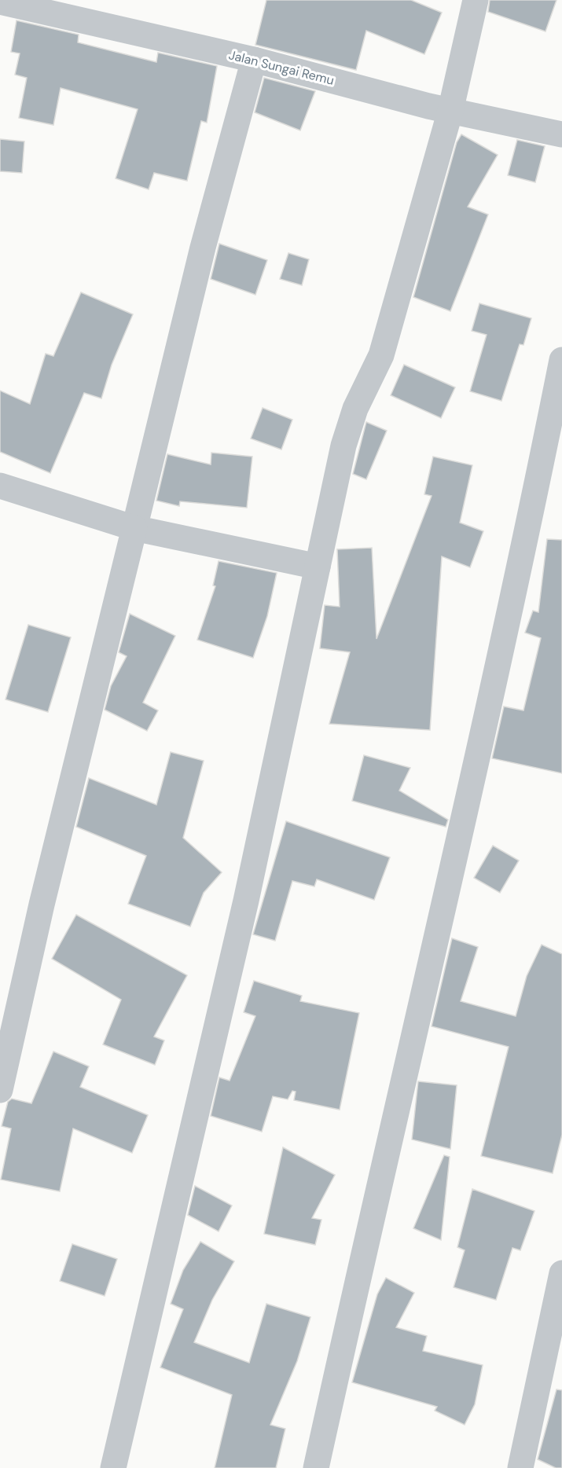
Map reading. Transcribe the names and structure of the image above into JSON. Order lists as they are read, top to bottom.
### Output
{
  "streets": {
    "street": ["Jalan Sungai Remu"]
  }
}
